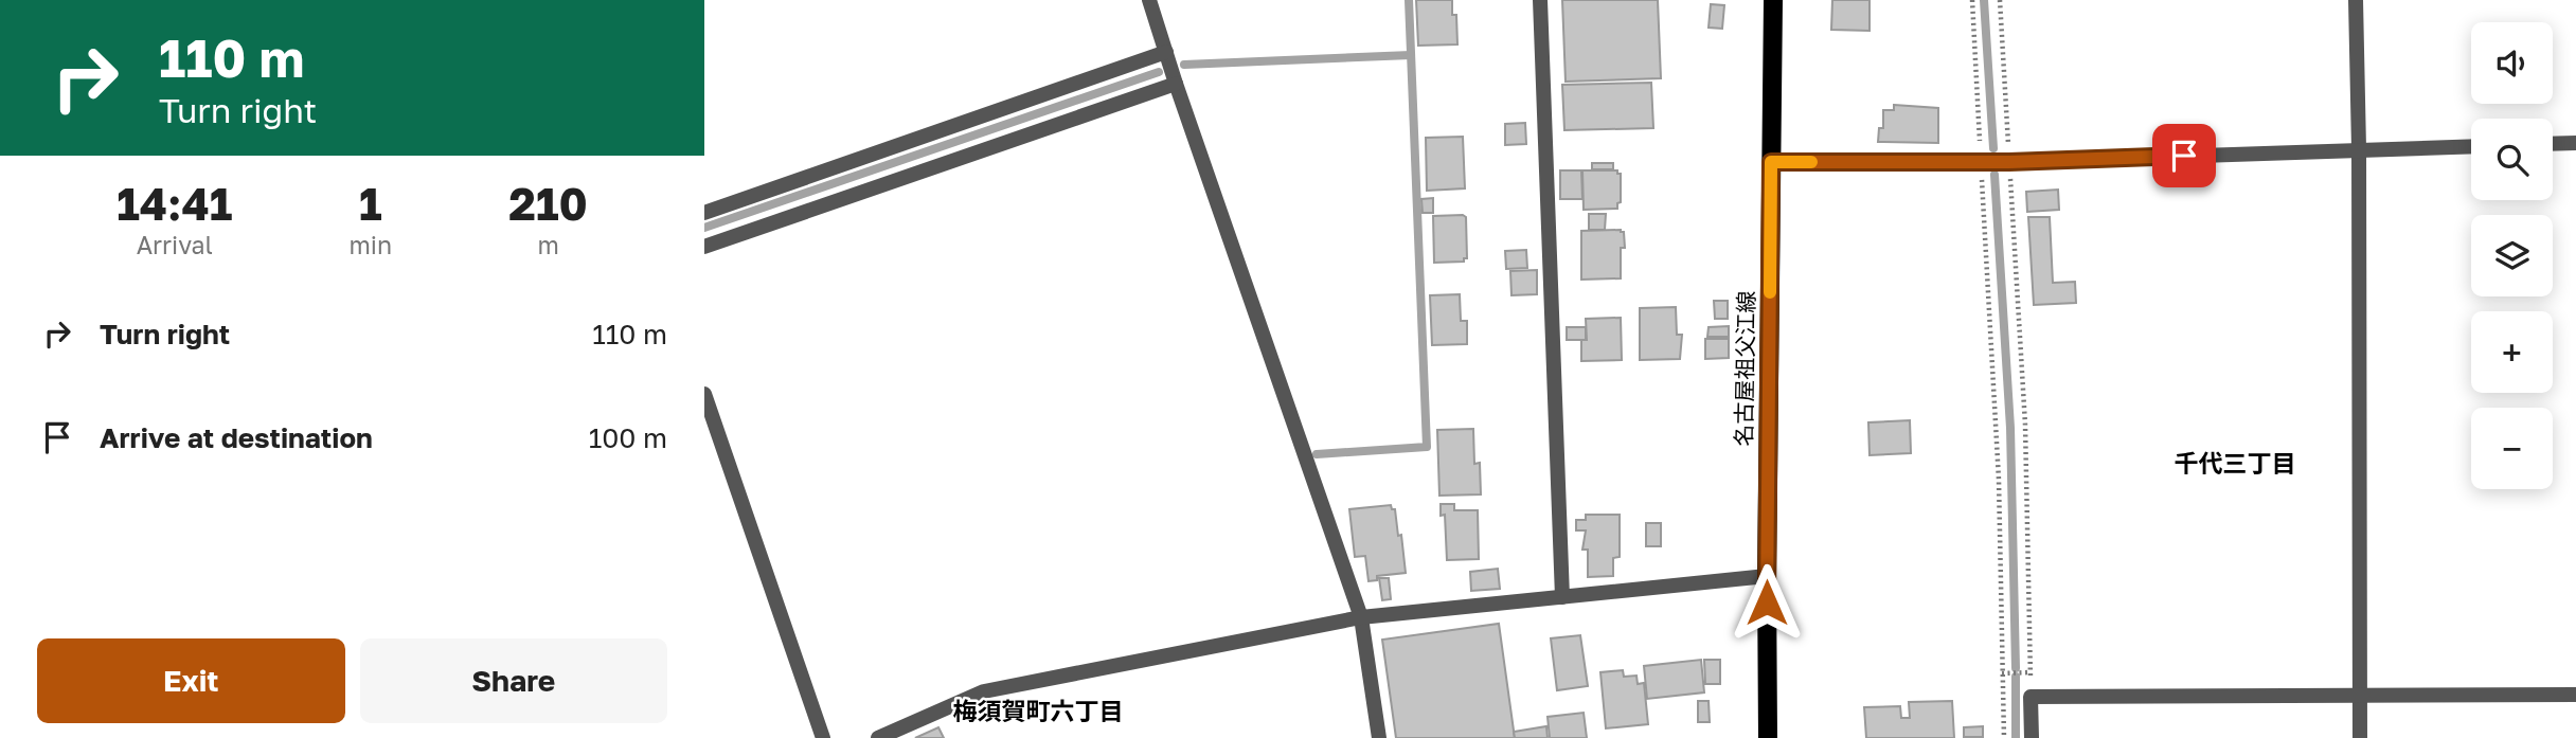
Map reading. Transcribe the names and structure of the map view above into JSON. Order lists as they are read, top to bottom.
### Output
{
  "streets": {
    "main road": ["名古屋祖父江線"]
  },
  "districts": ["千代三丁目", "梅須賀町六丁目"],
  "page": {
    "turn": ["110 m", "Turn right"],
    "map_buttons": ["+", "−"],
    "eta": [
      "14:41",
      "Arrival",
      "1",
      "min",
      "210",
      "m"
    ],
    "list": [
      {
        "name": "Turn right",
        "value": "110 m"
      },
      {
        "name": "Arrive at destination",
        "value": "100 m"
      }
    ],
    "buttons": ["Exit", "Share"]
  }
}
